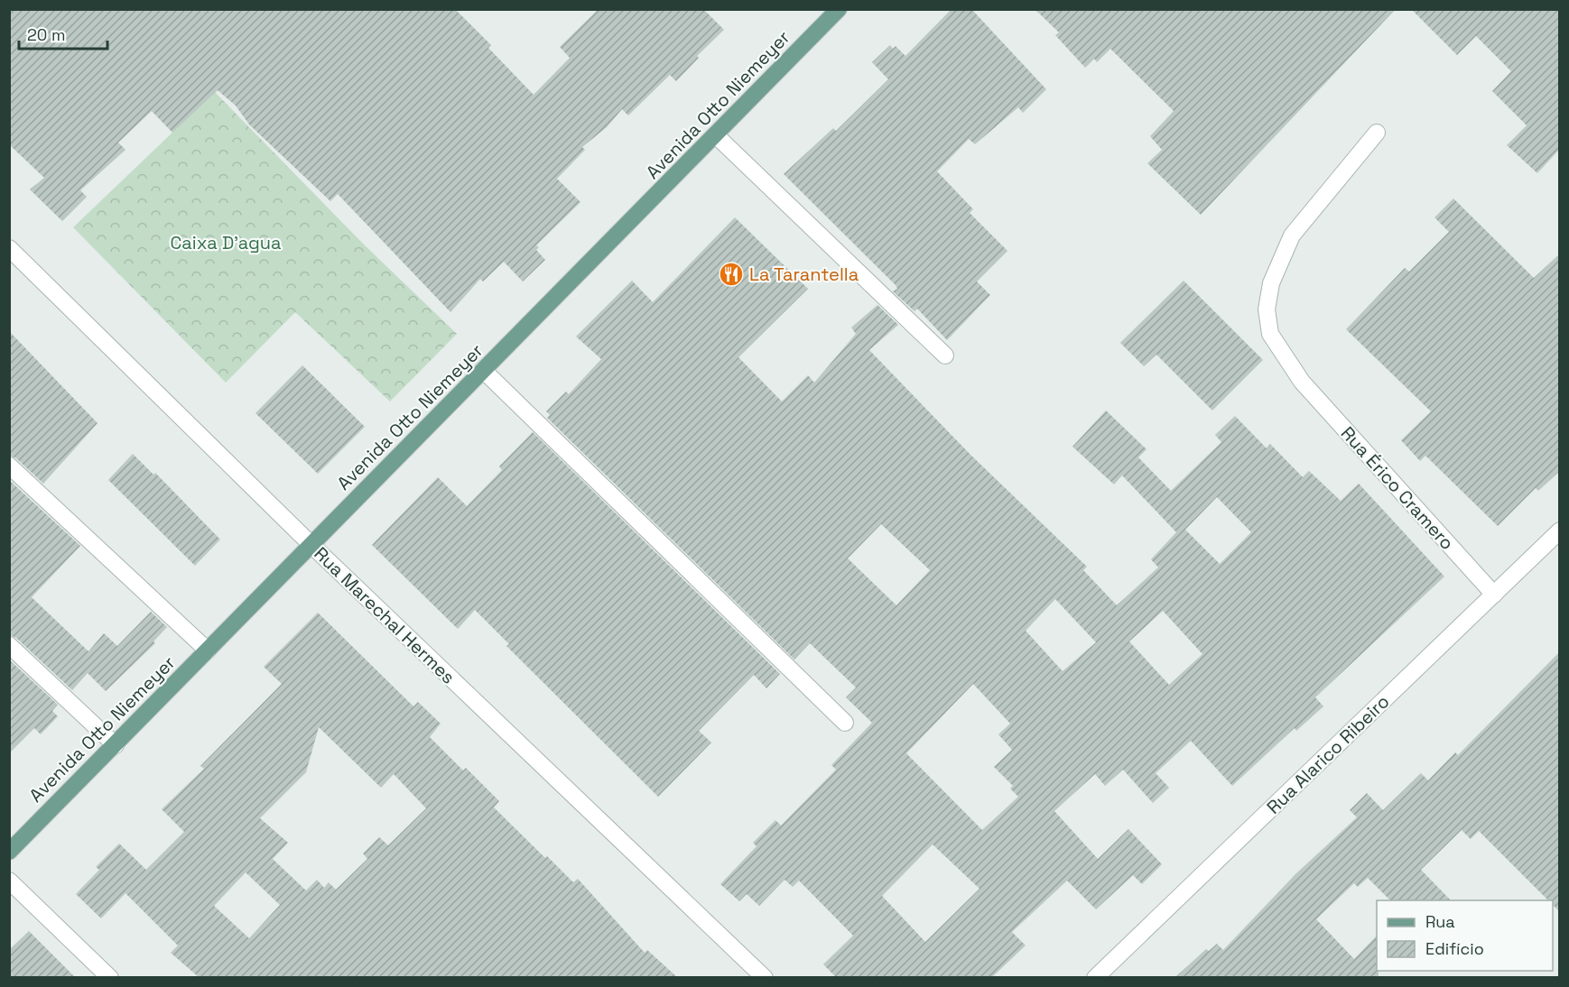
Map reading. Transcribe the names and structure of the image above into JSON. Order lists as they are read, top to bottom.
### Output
{
  "streets": {
    "main road": ["Avenida Otto Niemeyer"],
    "street": ["Rua Érico Cramero", "Rua Marechal Hermes", "Rua Alarico Ribeiro"]
  },
  "crossings": [
    ["Avenida Otto Niemeyer", "Rua Marechal Hermes"],
    ["Rua Érico Cramero", "Rua Alarico Ribeiro"]
  ],
  "parks": ["Caixa D'agua"],
  "places": {
    "restaurant": ["La Tarantella"]
  },
  "legend": ["Rua", "Edifício"],
  "scale_bar": "20 m"
}
